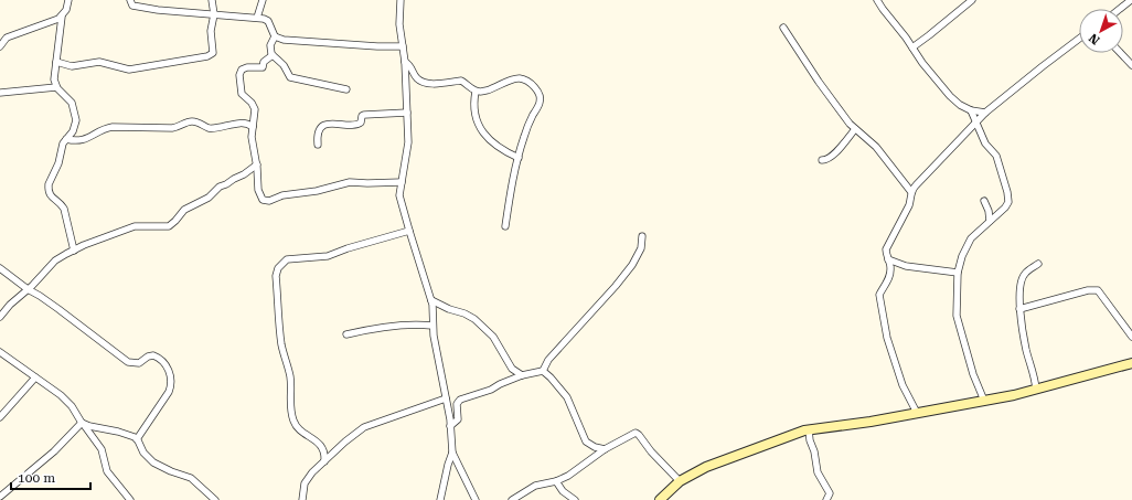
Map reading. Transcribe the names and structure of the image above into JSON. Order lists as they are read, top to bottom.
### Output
{
  "scale_bar": "100 m",
  "north": "bottom left"
}
